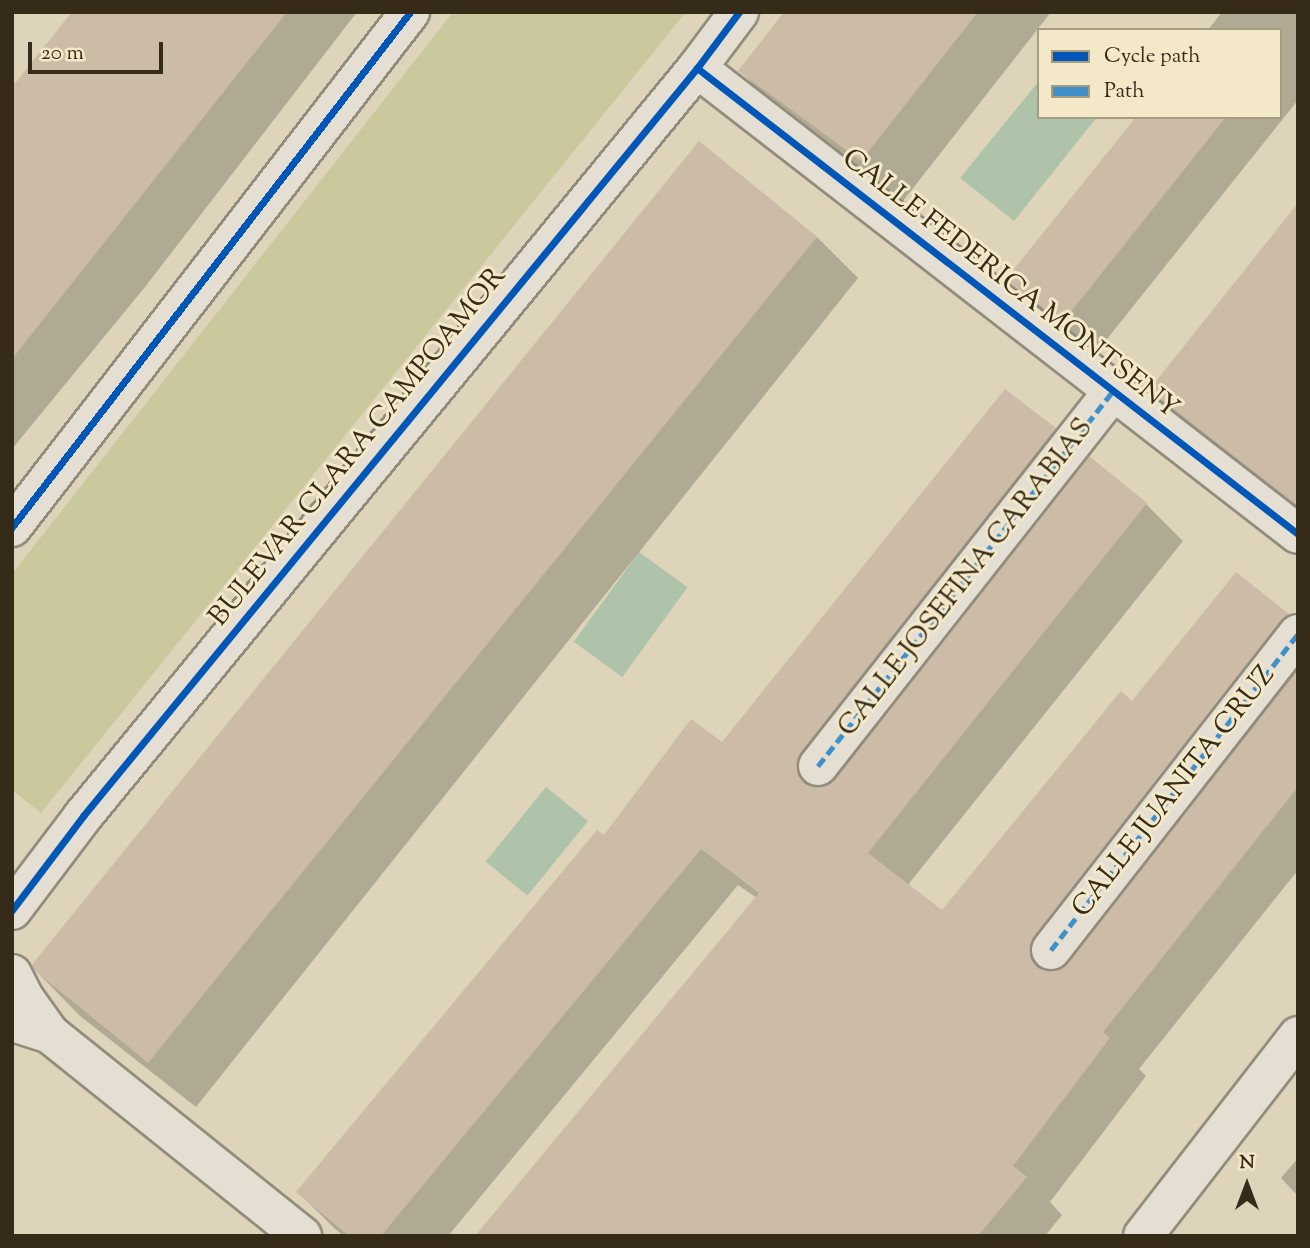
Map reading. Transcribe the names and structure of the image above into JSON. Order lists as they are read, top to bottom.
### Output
{
  "streets": {
    "street": [
      "CALLE FEDERICA MONTSENY",
      "BULEVAR CLARA CAMPOAMOR",
      "CALLE JOSEFINA CARABIAS",
      "CALLE JUANITA CRUZ"
    ]
  },
  "crossings": [
    ["CALLE FEDERICA MONTSENY", "BULEVAR CLARA CAMPOAMOR"],
    ["CALLE FEDERICA MONTSENY", "CALLE JOSEFINA CARABIAS"]
  ],
  "legend": ["Cycle path", "Path"],
  "scale_bar": "20 m",
  "north": "top"
}
